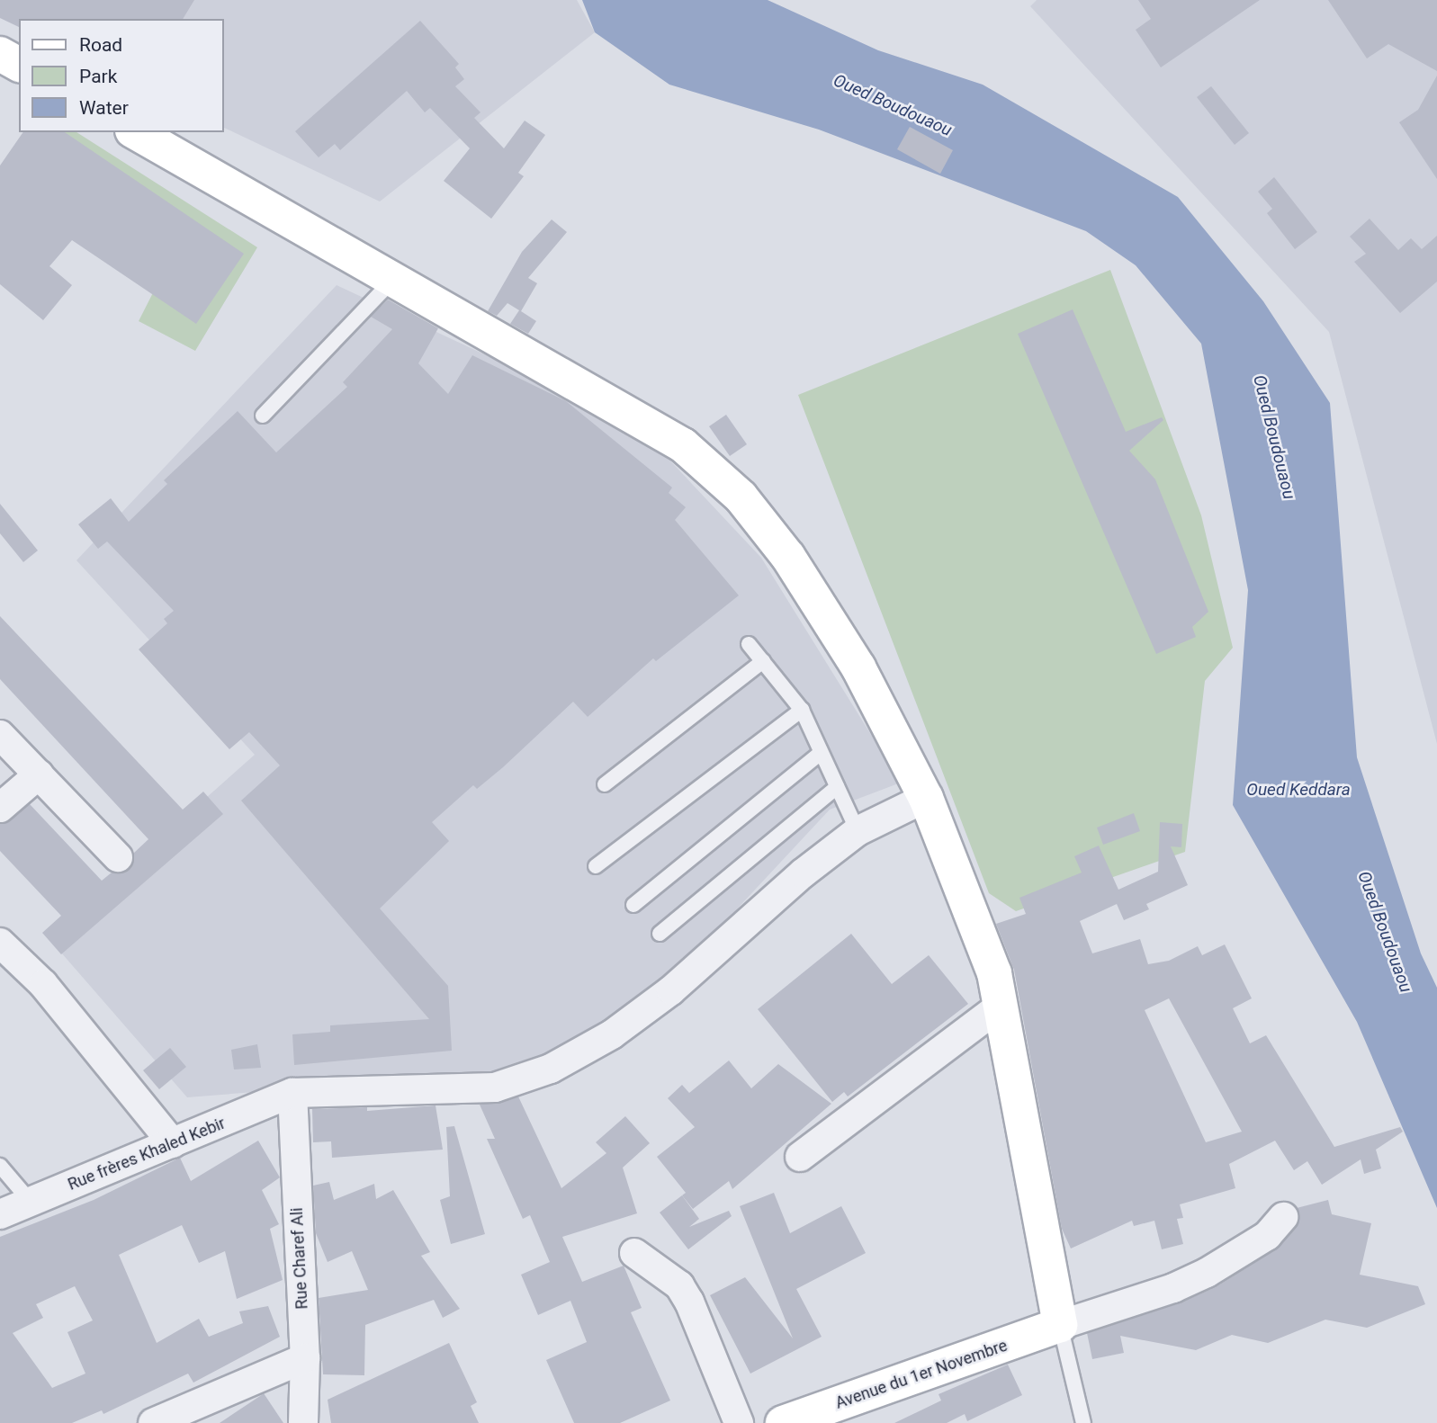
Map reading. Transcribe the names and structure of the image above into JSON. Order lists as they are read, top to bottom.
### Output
{
  "streets": {
    "main road": ["Avenue du 1er Novembre"],
    "street": ["Rue frères Khaled Kebir", "Rue Charef Ali"]
  },
  "crossings": [
    ["Rue frères Khaled Kebir", "Rue Charef Ali"]
  ],
  "water": ["Oued Boudouaou", "Oued Keddara"],
  "legend": ["Road", "Park", "Water"]
}
